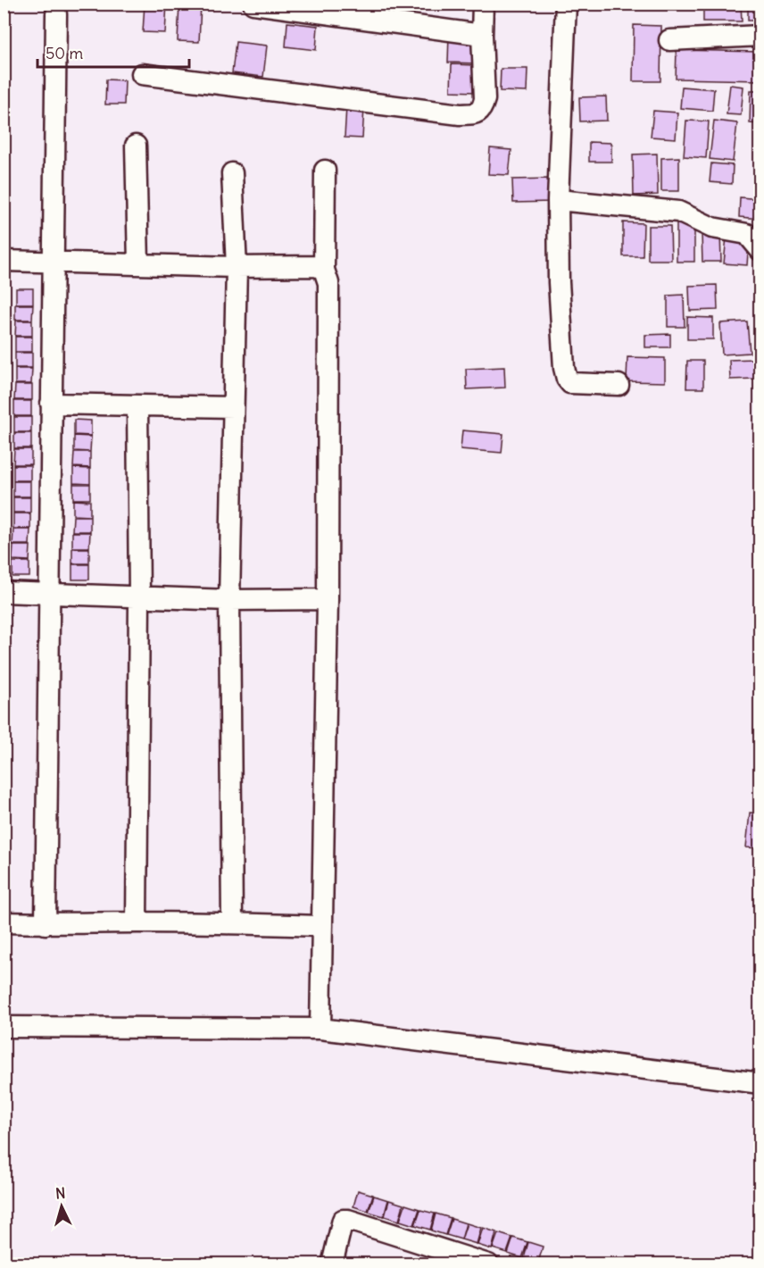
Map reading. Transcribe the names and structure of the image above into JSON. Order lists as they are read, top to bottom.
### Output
{
  "scale_bar": "50 m",
  "north": "top"
}
